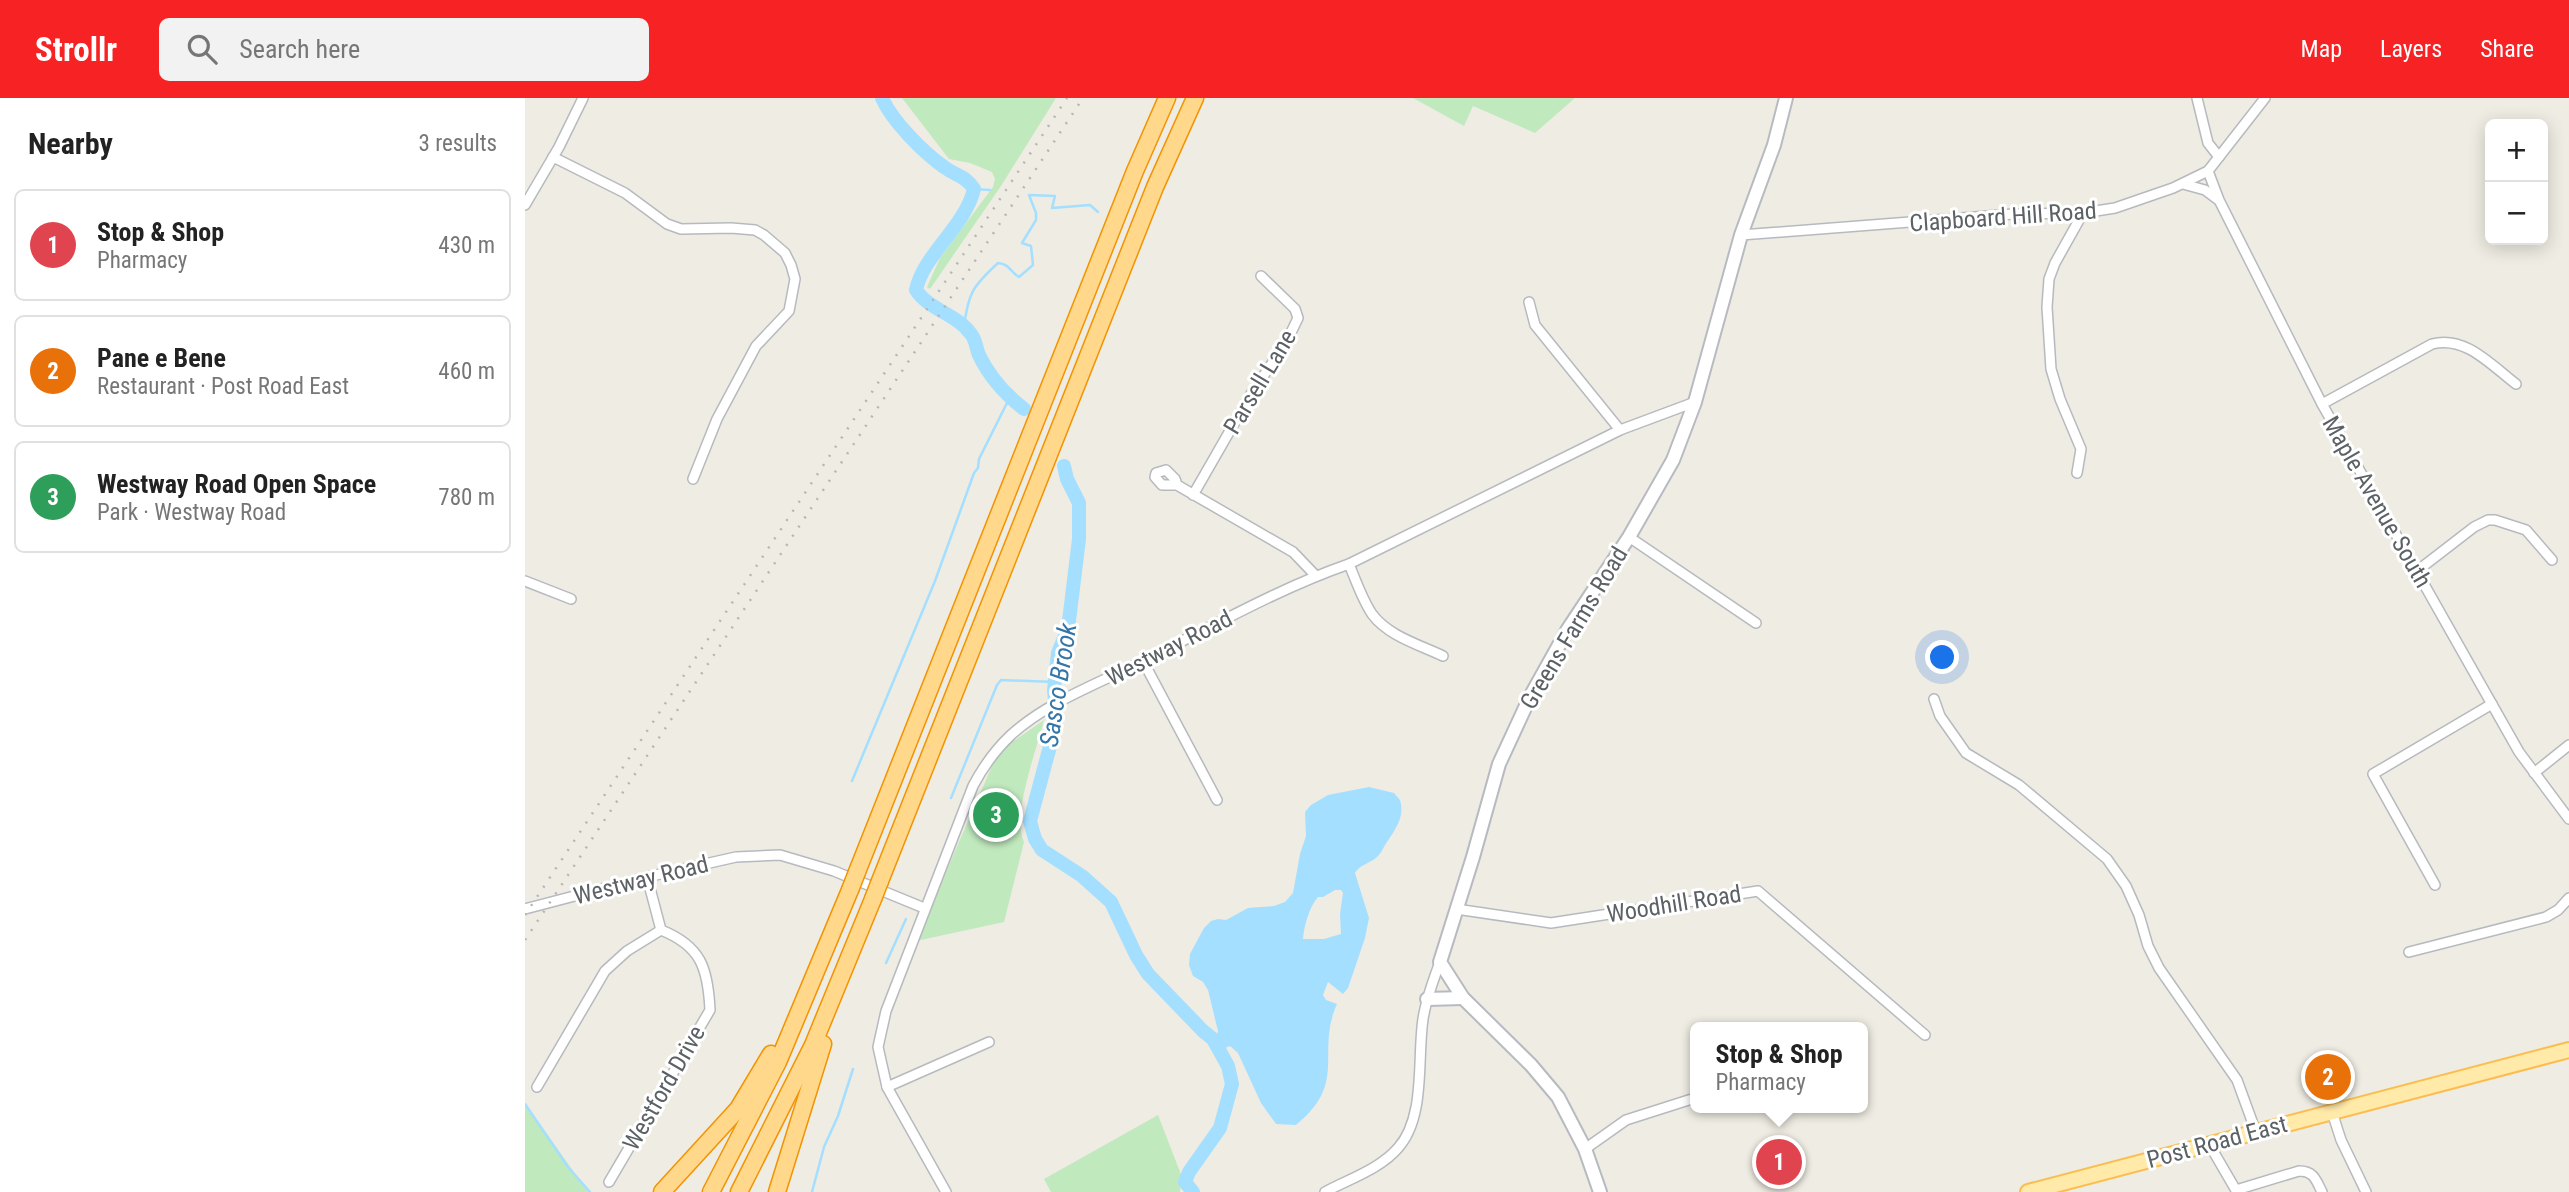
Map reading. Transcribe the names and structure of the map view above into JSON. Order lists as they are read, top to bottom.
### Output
{
  "streets": {
    "main road": ["Post Road East"],
    "street": [
      "Clapboard Hill Road",
      "Parsell Lane",
      "Maple Avenue South",
      "Greens Farms Road",
      "Westway Road",
      "Woodhill Road",
      "Westford Drive"
    ]
  },
  "crossings": [
    ["Clapboard Hill Road", "Maple Avenue South"],
    ["Clapboard Hill Road", "Greens Farms Road"],
    ["Greens Farms Road", "Westway Road"],
    ["Greens Farms Road", "Woodhill Road"]
  ],
  "water": ["Sasco Brook"],
  "page": {
    "header": "Strollr",
    "search": "Search here",
    "nav": ["Map", "Layers", "Share"],
    "heading": ["Nearby", "3 results"],
    "map_buttons": ["+", "−"],
    "list": [
      {
        "mark": "1",
        "name": "Stop & Shop",
        "note": "Pharmacy",
        "value": "430 m"
      },
      {
        "mark": "2",
        "name": "Pane e Bene",
        "note": "Restaurant · Post Road East",
        "value": "460 m"
      },
      {
        "mark": "3",
        "name": "Westway Road Open Space",
        "note": "Park · Westway Road",
        "value": "780 m"
      }
    ],
    "pins": ["3", "2", "1"],
    "popup": ["Stop & Shop", "Pharmacy"]
  }
}
